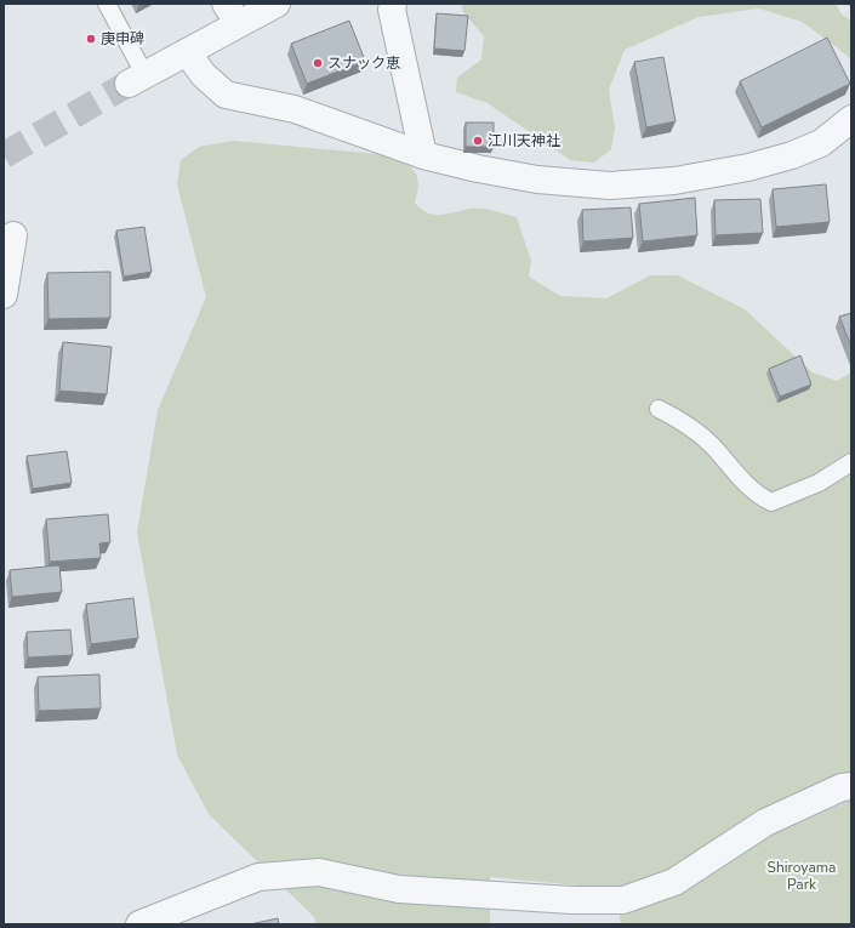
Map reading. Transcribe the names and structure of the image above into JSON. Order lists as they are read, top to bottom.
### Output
{
  "parks": ["Shiroyama Park"],
  "places": ["庚申碑", "スナック恵", "江川天神社"]
}
